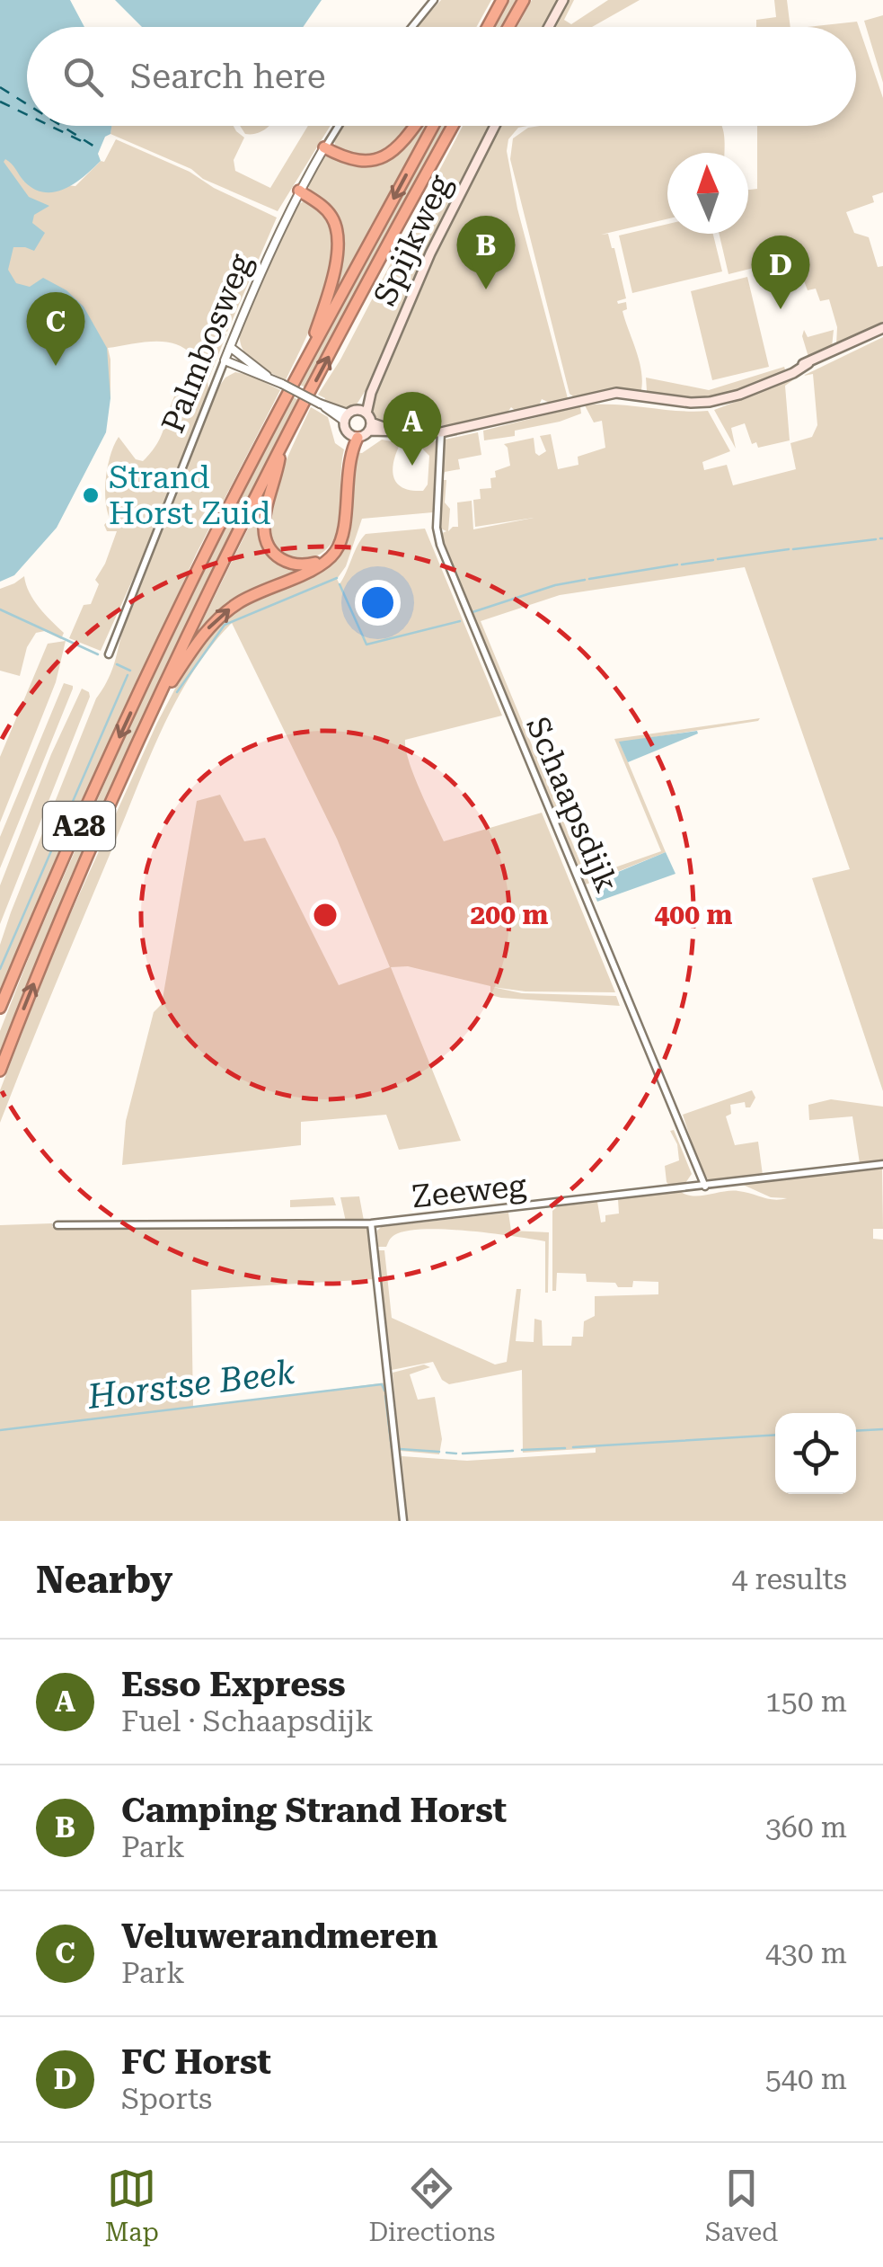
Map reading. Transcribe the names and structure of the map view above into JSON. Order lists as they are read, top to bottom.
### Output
{
  "streets": {
    "highway": ["A28"],
    "main road": ["Spijkweg"],
    "street": ["Palmbosweg", "Schaapsdijk", "Zeeweg"]
  },
  "crossings": [
    ["Palmbosweg", "A28"],
    ["Schaapsdijk", "Zeeweg"]
  ],
  "water": ["Horstse Beek"],
  "places": ["Strand Horst Zuid"],
  "north": "top",
  "page": {
    "search": "Search here",
    "pins": [
      "B",
      "D",
      "C",
      "A"
    ],
    "heading": ["Nearby", "4 results"],
    "list": [
      {
        "mark": "A",
        "name": "Esso Express",
        "note": "Fuel · Schaapsdijk",
        "value": "150 m"
      },
      {
        "mark": "B",
        "name": "Camping Strand Horst",
        "note": "Park",
        "value": "360 m"
      },
      {
        "mark": "C",
        "name": "Veluwerandmeren",
        "note": "Park",
        "value": "430 m"
      },
      {
        "mark": "D",
        "name": "FC Horst",
        "note": "Sports",
        "value": "540 m"
      }
    ],
    "nav": ["Map", "Directions", "Saved"]
  },
  "rings": ["200 m", "400 m"]
}
